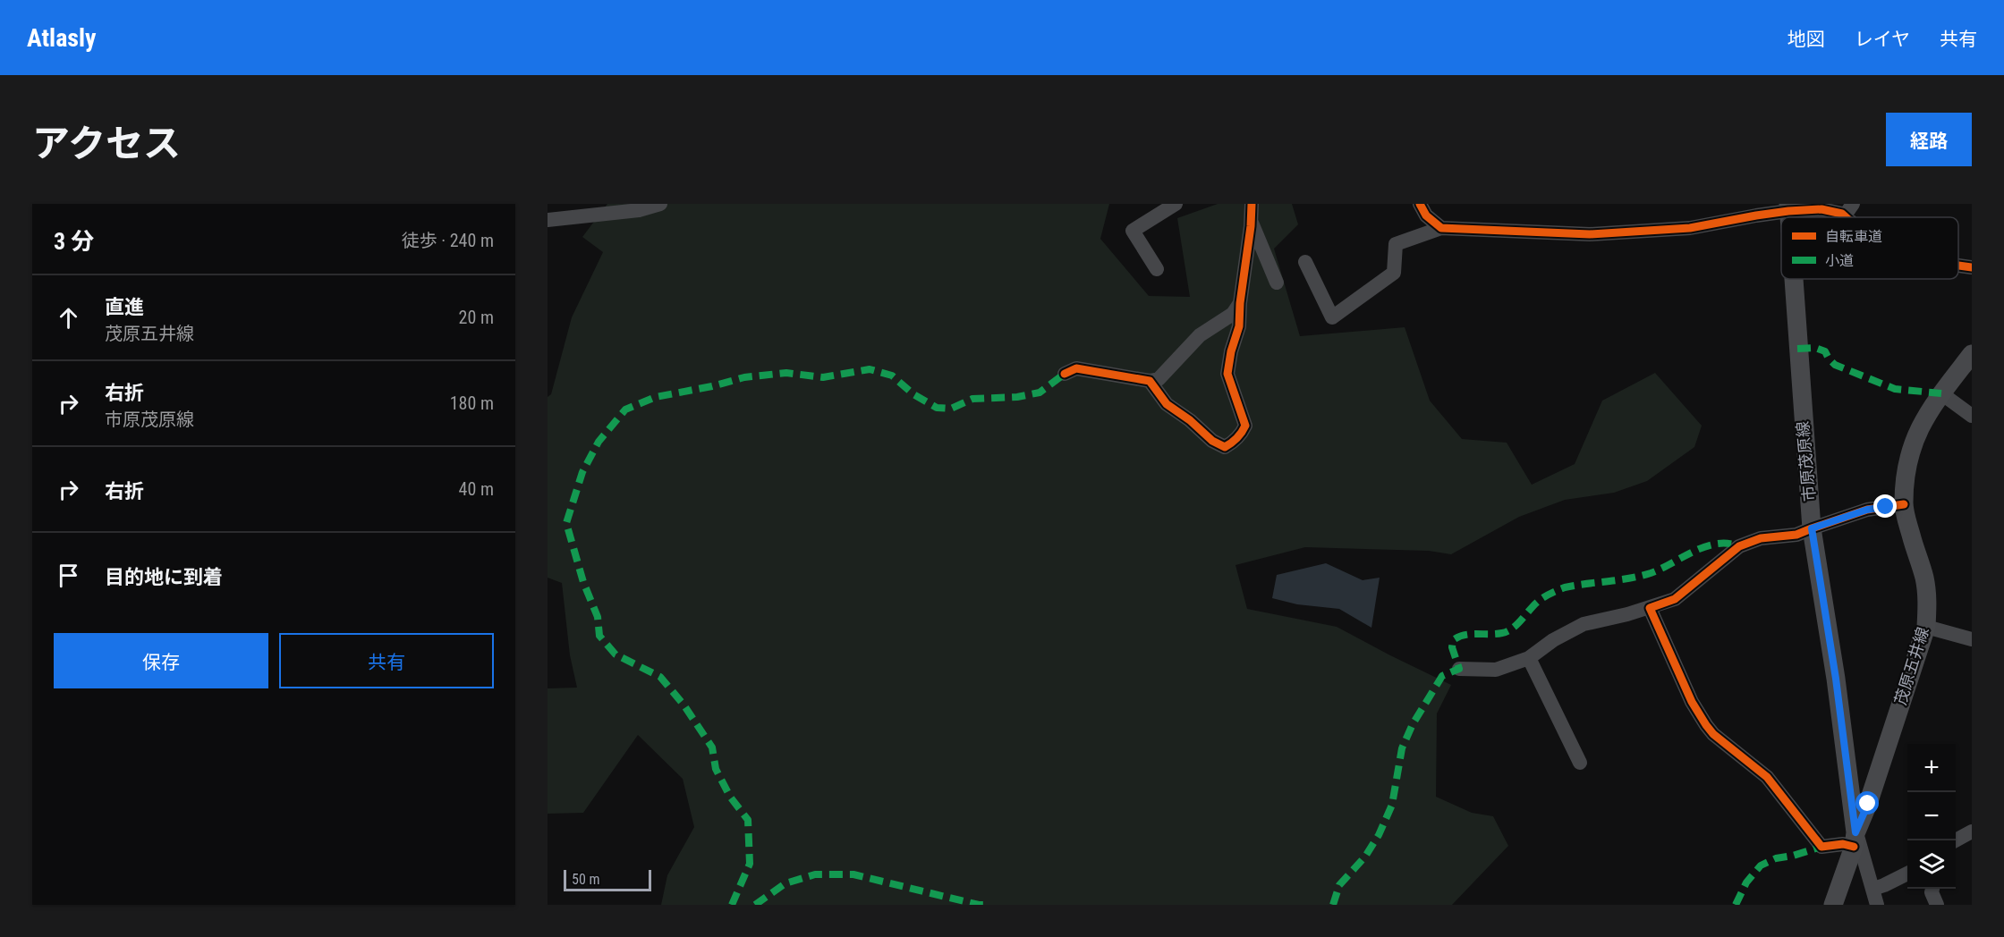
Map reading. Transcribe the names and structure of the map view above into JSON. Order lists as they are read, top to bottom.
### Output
{
  "streets": {
    "main road": ["市原茂原線", "茂原五井線"]
  },
  "crossings": [
    ["市原茂原線", "茂原五井線"]
  ],
  "legend": ["自転車道", "小道"],
  "scale_bar": "50 m",
  "page": {
    "header": "Atlasly",
    "nav": ["地図", "レイヤ", "共有"],
    "title": "アクセス",
    "buttons": [
      "経路",
      ["保存", "共有"]
    ],
    "heading": ["3 分", "徒歩 · 240 m"],
    "list": [
      ["直進", "茂原五井線", "20 m"],
      ["右折", "市原茂原線", "180 m"],
      ["右折", "40 m"],
      "目的地に到着"
    ],
    "map_buttons": ["+", "−"],
    "scale": "50 m"
  }
}
